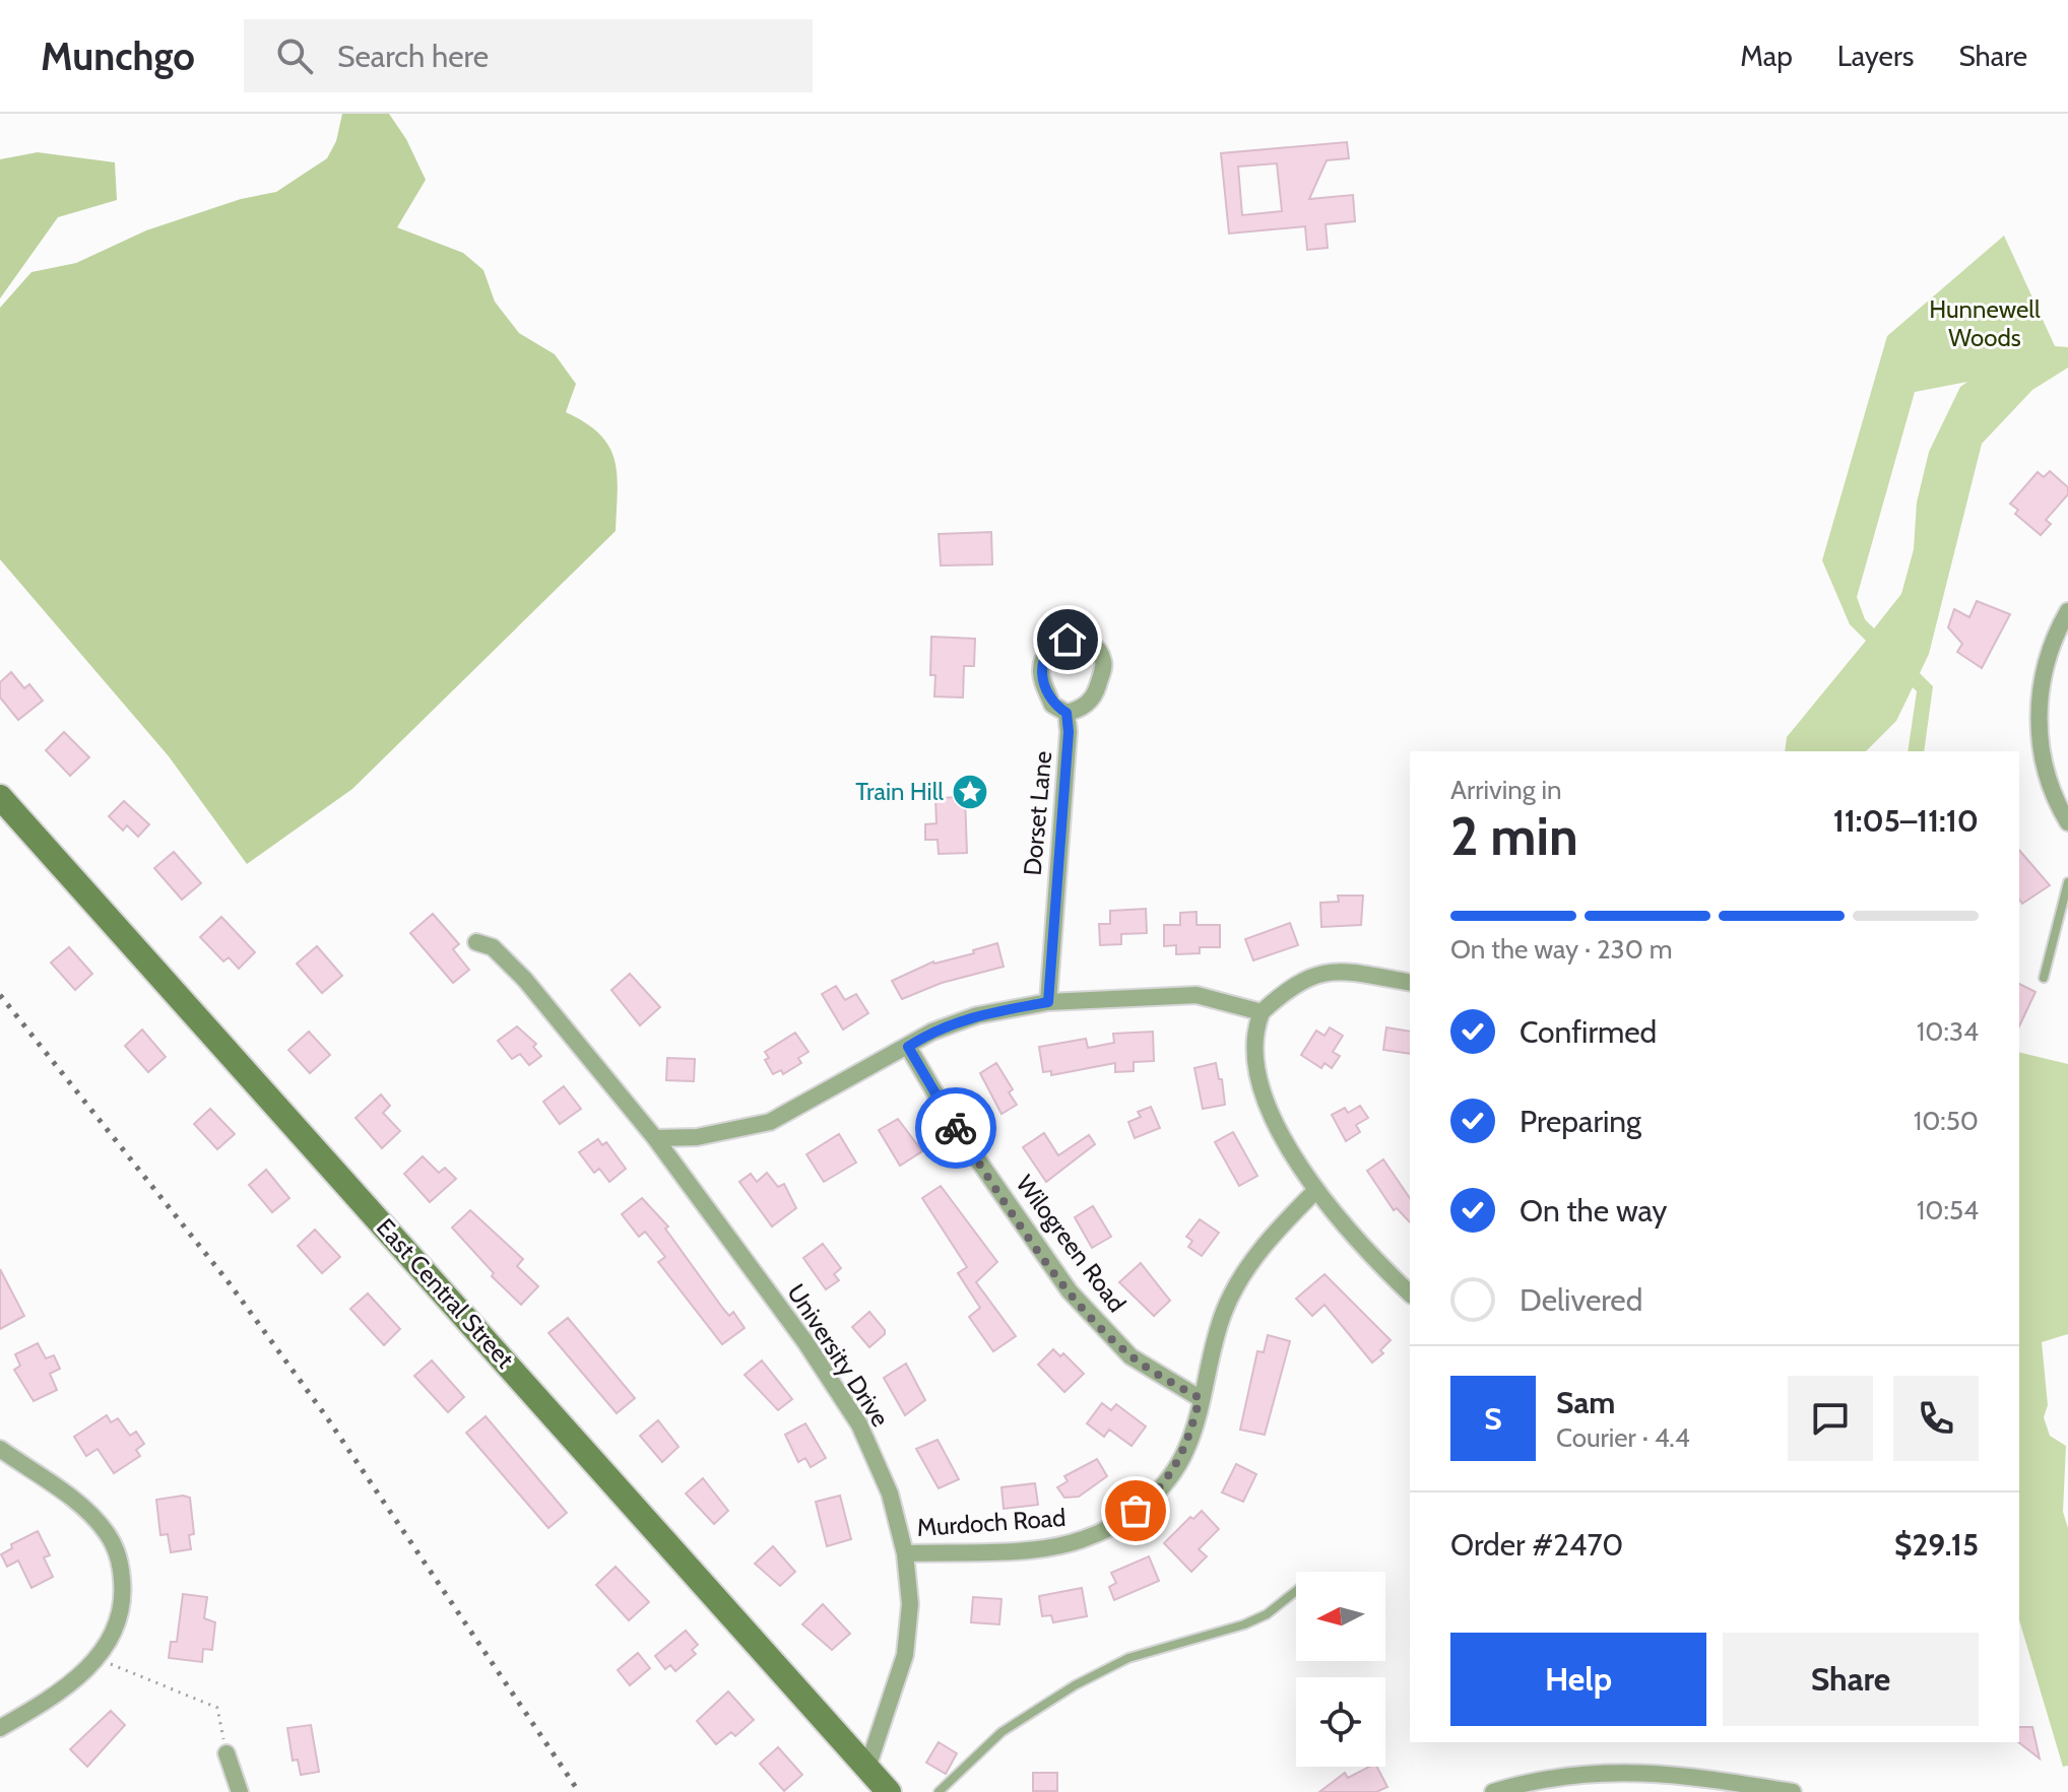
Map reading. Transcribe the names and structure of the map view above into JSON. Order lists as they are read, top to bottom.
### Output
{
  "streets": {
    "main road": ["East Central Street"],
    "street": [
      "Dorset Lane",
      "Wilogreen Road",
      "University Drive",
      "Murdoch Road"
    ]
  },
  "crossings": [
    ["Wilogreen Road", "Murdoch Road"],
    ["East Central Street", "University Drive"],
    ["University Drive", "Murdoch Road"]
  ],
  "parks": ["Hunnewell Woods"],
  "places": {
    "place": ["Train Hill"]
  },
  "north": "left",
  "page": {
    "header": "Munchgo",
    "search": "Search here",
    "nav": ["Map", "Layers", "Share"],
    "heading": ["2 min", "Arriving in", "11:05–11:10"],
    "panel": [
      "Sam",
      "Courier · 4.4",
      "Order #2470",
      "$29.15"
    ],
    "bar": "On the way · 230 m",
    "list": [
      ["Confirmed", "10:34"],
      ["Preparing", "10:50"],
      ["On the way", "10:54"],
      "Delivered"
    ],
    "round": "S",
    "buttons": ["Help", "Share"]
  }
}
